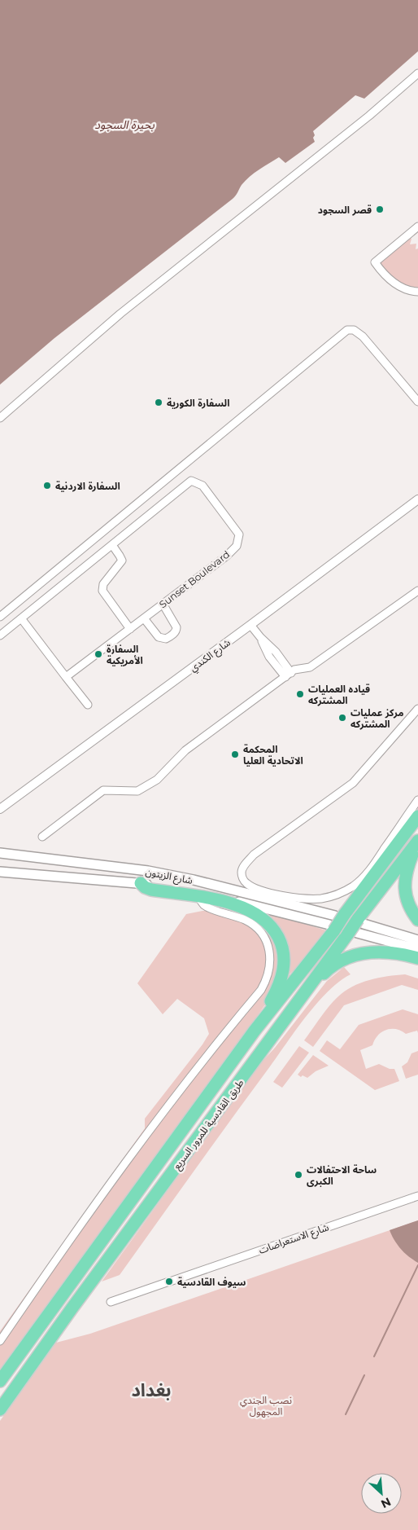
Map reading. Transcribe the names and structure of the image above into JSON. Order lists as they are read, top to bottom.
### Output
{
  "streets": {
    "highway": ["طريق القادسية للمرور السريع"],
    "main road": ["شارع الزيتون"],
    "street": ["Sunset Boulevard", "شارع الكندي", "شارع الاستعراضات"]
  },
  "crossings": [
    ["شارع الزيتون", "طريق القادسية للمرور السريع"]
  ],
  "districts": ["بغداد"],
  "water": ["بحيرة السجود"],
  "parks": ["نصب الجندي المجهول"],
  "places": [
    "قصر السجود",
    "السفارة الكورية",
    "السفارة الاردنية",
    "السفارة الأمريكية",
    "قياده العمليات المشتركه",
    "مركز عمليات المشتركه",
    "المحكمة الاتحادية العليا",
    "ساحة الاحتفالات الكبرى",
    "سيوف القادسية"
  ],
  "north": "bottom right"
}
